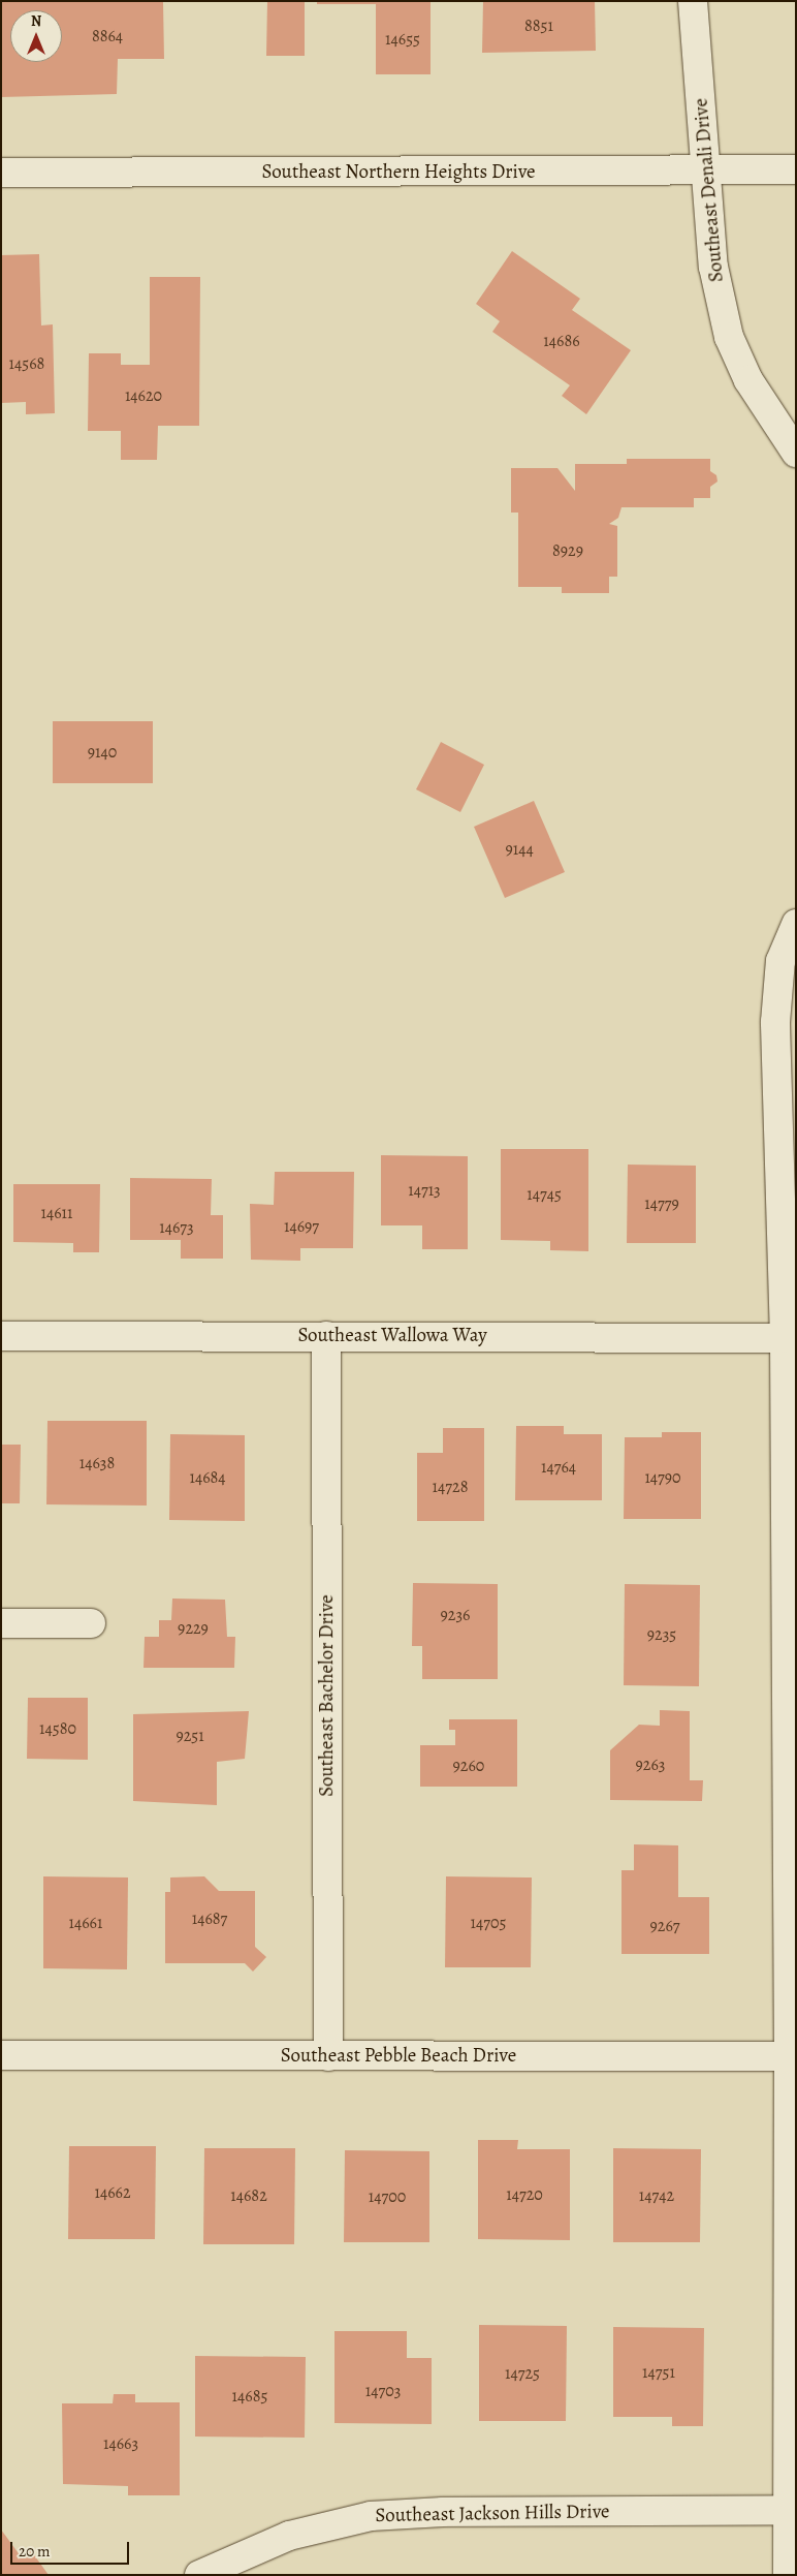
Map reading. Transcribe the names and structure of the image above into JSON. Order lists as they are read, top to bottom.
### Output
{
  "streets": {
    "street": [
      "Southeast Northern Heights Drive",
      "Southeast Denali Drive",
      "Southeast Wallowa Way",
      "Southeast Bachelor Drive",
      "Southeast Pebble Beach Drive",
      "Southeast Jackson Hills Drive"
    ]
  },
  "crossings": [
    ["Southeast Northern Heights Drive", "Southeast Denali Drive"],
    ["Southeast Wallowa Way", "Southeast Bachelor Drive"],
    ["Southeast Bachelor Drive", "Southeast Pebble Beach Drive"]
  ],
  "house_numbers": [
    "8851",
    "8864",
    "14655",
    "14686",
    "14568",
    "14620",
    "8929",
    "9140",
    "9144",
    "14713",
    "14745",
    "14779",
    "14611",
    "14697",
    "14673",
    "14638",
    "14764",
    "14684",
    "14790",
    "14728",
    "9236",
    "9229",
    "9235",
    "14580",
    "9251",
    "9263",
    "9260",
    "14687",
    "14661",
    "14705",
    "9267",
    "14662",
    "14720",
    "14682",
    "14742",
    "14700",
    "14751",
    "14725",
    "14703",
    "14685",
    "14663"
  ],
  "scale_bar": "20 m",
  "north": "top"
}
